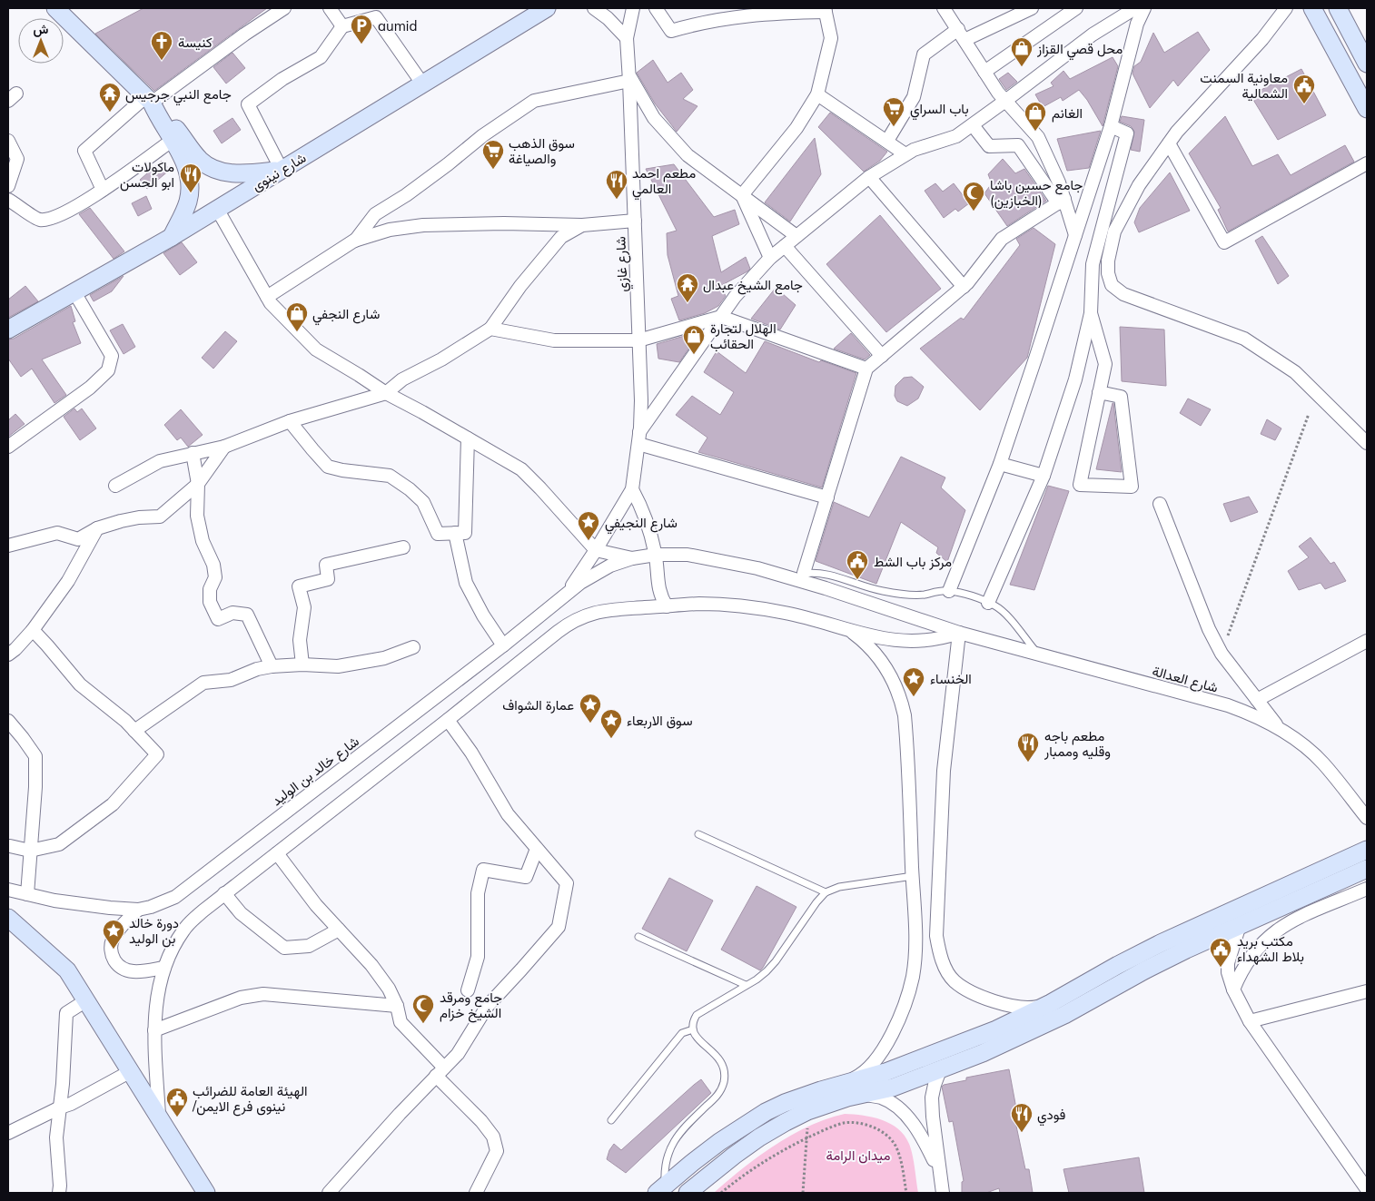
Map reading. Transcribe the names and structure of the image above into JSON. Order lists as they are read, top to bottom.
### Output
{
  "streets": {
    "main road": ["شارع نينوى"],
    "street": ["شارع غازي", "شارع العدالة", "شارع خالد بن الوليد"]
  },
  "crossings": [
    ["شارع غازي", "شارع خالد بن الوليد"],
    ["شارع العدالة", "شارع خالد بن الوليد"]
  ],
  "parks": ["ميدان الرامة"],
  "places": {
    "parking": ["aumid"],
    "church": ["كنيسة"],
    "shop": [
      "محل قصي القزاز",
      "الغانم",
      "شارع النجفي",
      "الهلال لتجارة الحقائب"
    ],
    "public building": [
      "معاونية السمنت الشمالية",
      "مركز باب الشط",
      "مكتب بريد بلاط الشهداء",
      "الهيئة العامة للضرائب /نينوى فرع الايمن"
    ],
    "temple": ["جامع النبي جرجيس", "جامع الشيخ عبدال"],
    "supermarket": ["باب السراي", "سوق الذهب والصياغة"],
    "restaurant": [
      "ماكولات ابو الحسن",
      "مطعم احمد العالمي",
      "مطعم باجه وقليه وممبار",
      "فودي"
    ],
    "mosque": ["جامع حسين باشا (الخبازين)", "جامع ومرقد الشيخ خزام"],
    "place": [
      "شارع النجيفي",
      "الخنساء",
      "عمارة الشواف",
      "سوق الاربعاء",
      "دورة خالد بن الوليد"
    ]
  },
  "north": "top"
}
